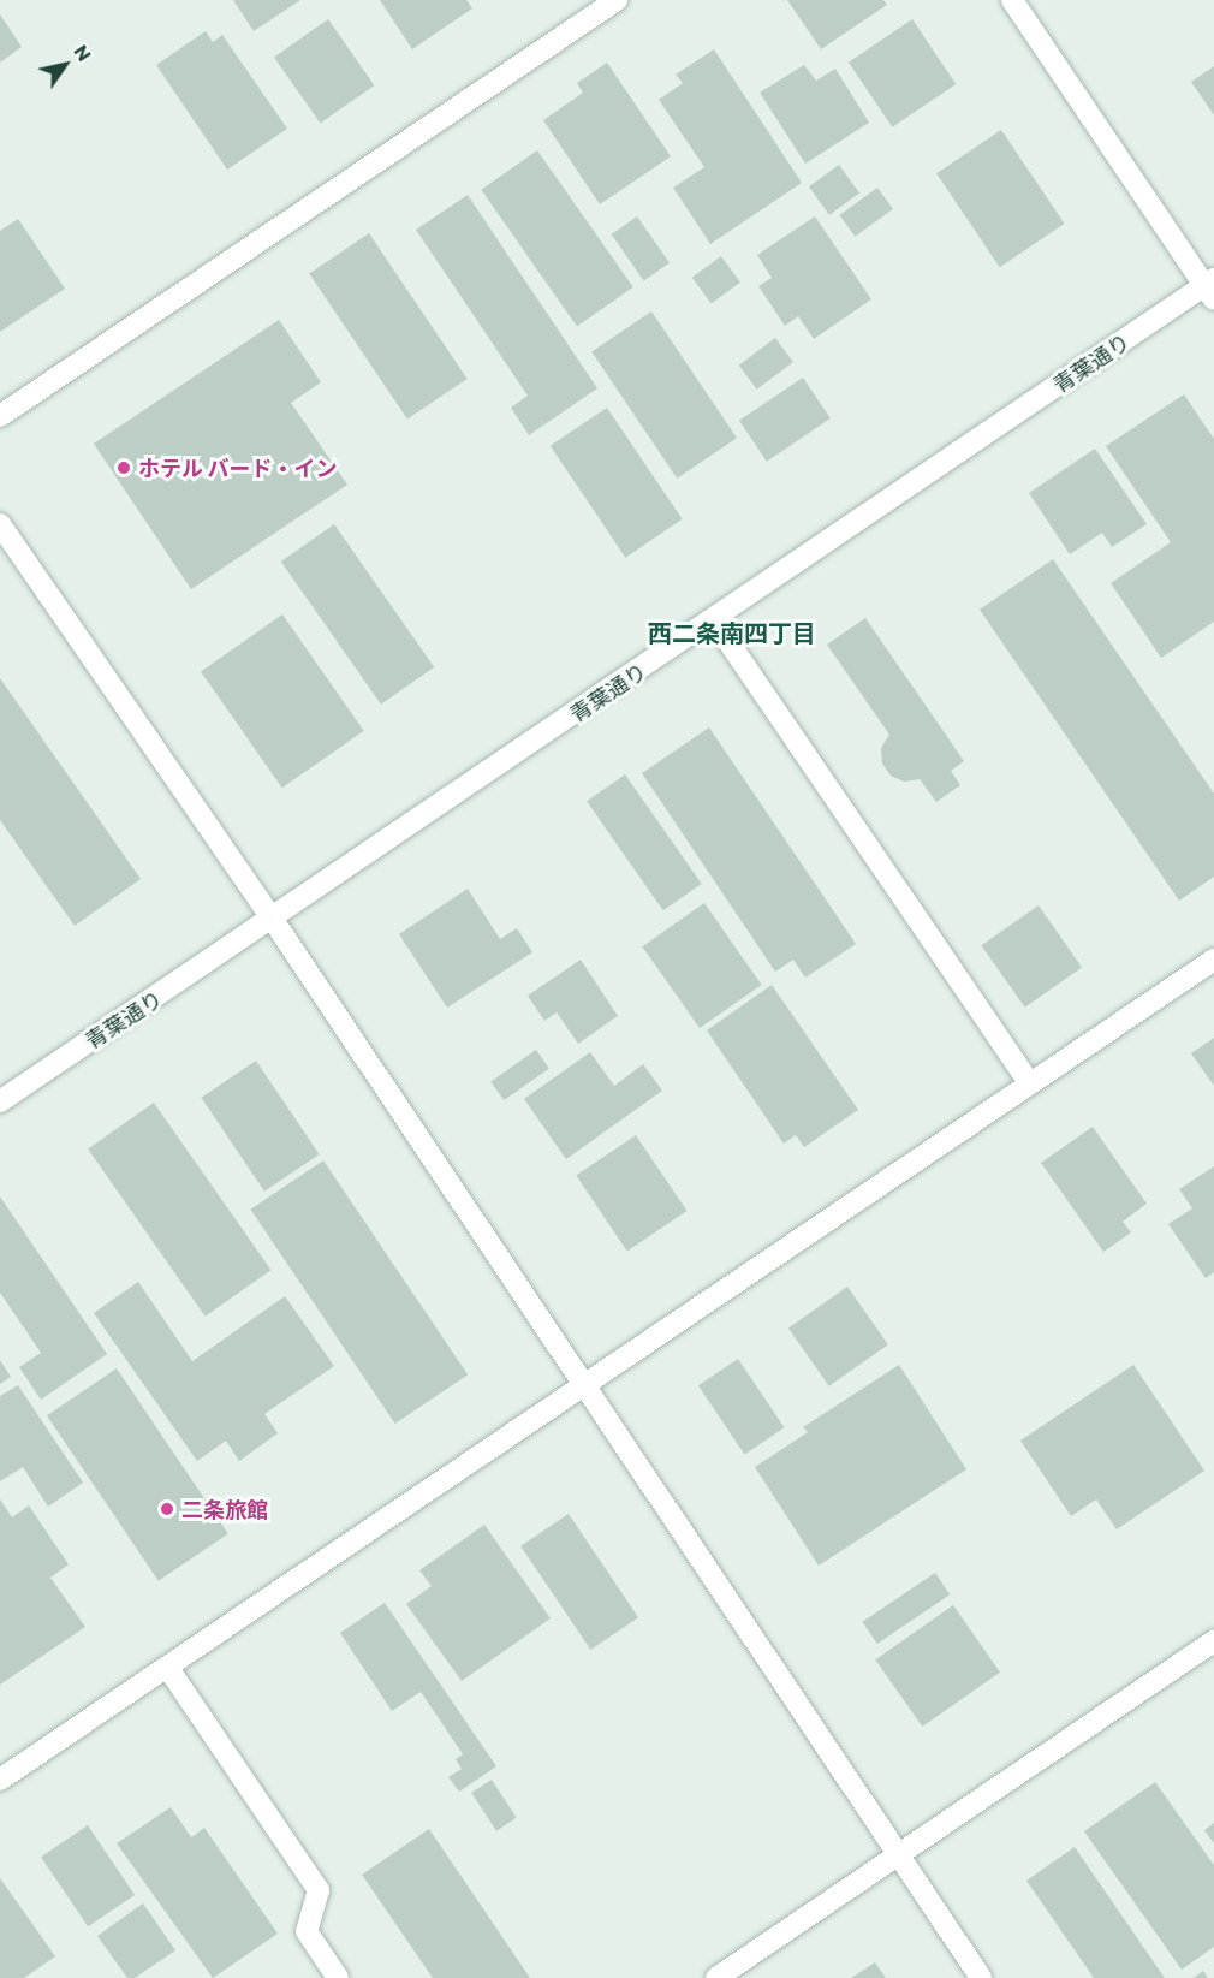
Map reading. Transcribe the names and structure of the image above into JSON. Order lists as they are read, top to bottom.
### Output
{
  "streets": {
    "street": ["青葉通り"]
  },
  "districts": ["西二条南四丁目"],
  "places": ["ホテル バード・イン", "二条旅館"],
  "north": "top right"
}
